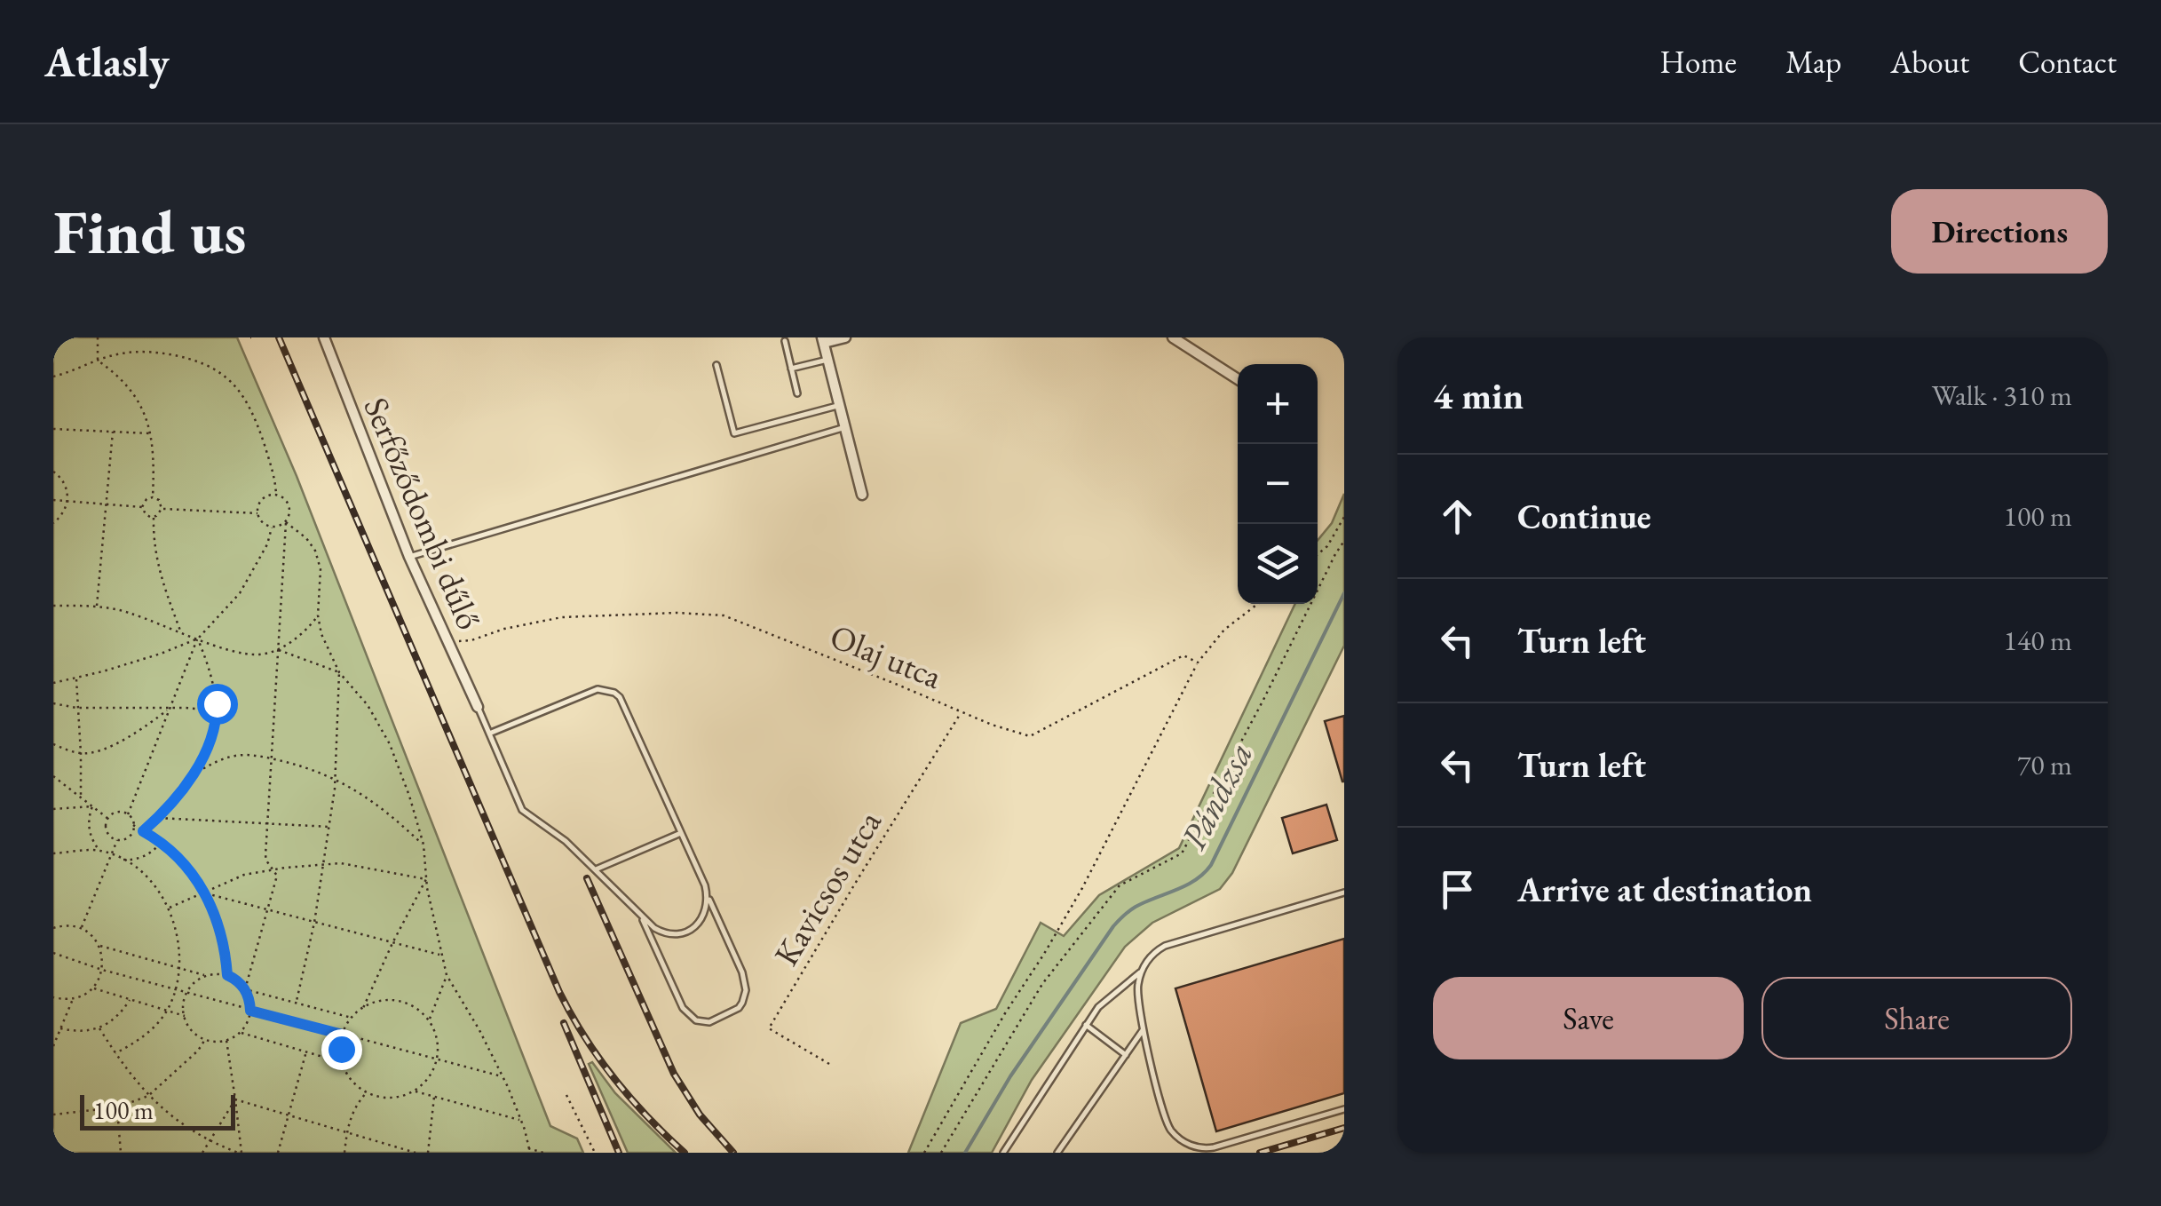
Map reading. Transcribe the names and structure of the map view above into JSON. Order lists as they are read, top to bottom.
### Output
{
  "streets": {
    "street": ["Serfőződombi dűlő"],
    "path": ["Olaj utca", "Kavicsos utca"]
  },
  "crossings": [
    ["Serfőződombi dűlő", "Olaj utca"],
    ["Olaj utca", "Kavicsos utca"]
  ],
  "water": ["Pándzsa"],
  "scale_bar": "100 m",
  "page": {
    "header": "Atlasly",
    "nav": [
      "Home",
      "Map",
      "About",
      "Contact"
    ],
    "buttons": [
      "Directions",
      ["Save", "Share"]
    ],
    "title": "Find us",
    "heading": ["4 min", "Walk · 310 m"],
    "map_buttons": ["+", "−"],
    "list": [
      ["Continue", "100 m"],
      ["Turn left", "140 m"],
      ["Turn left", "70 m"],
      "Arrive at destination"
    ],
    "scale": "100 m"
  }
}
